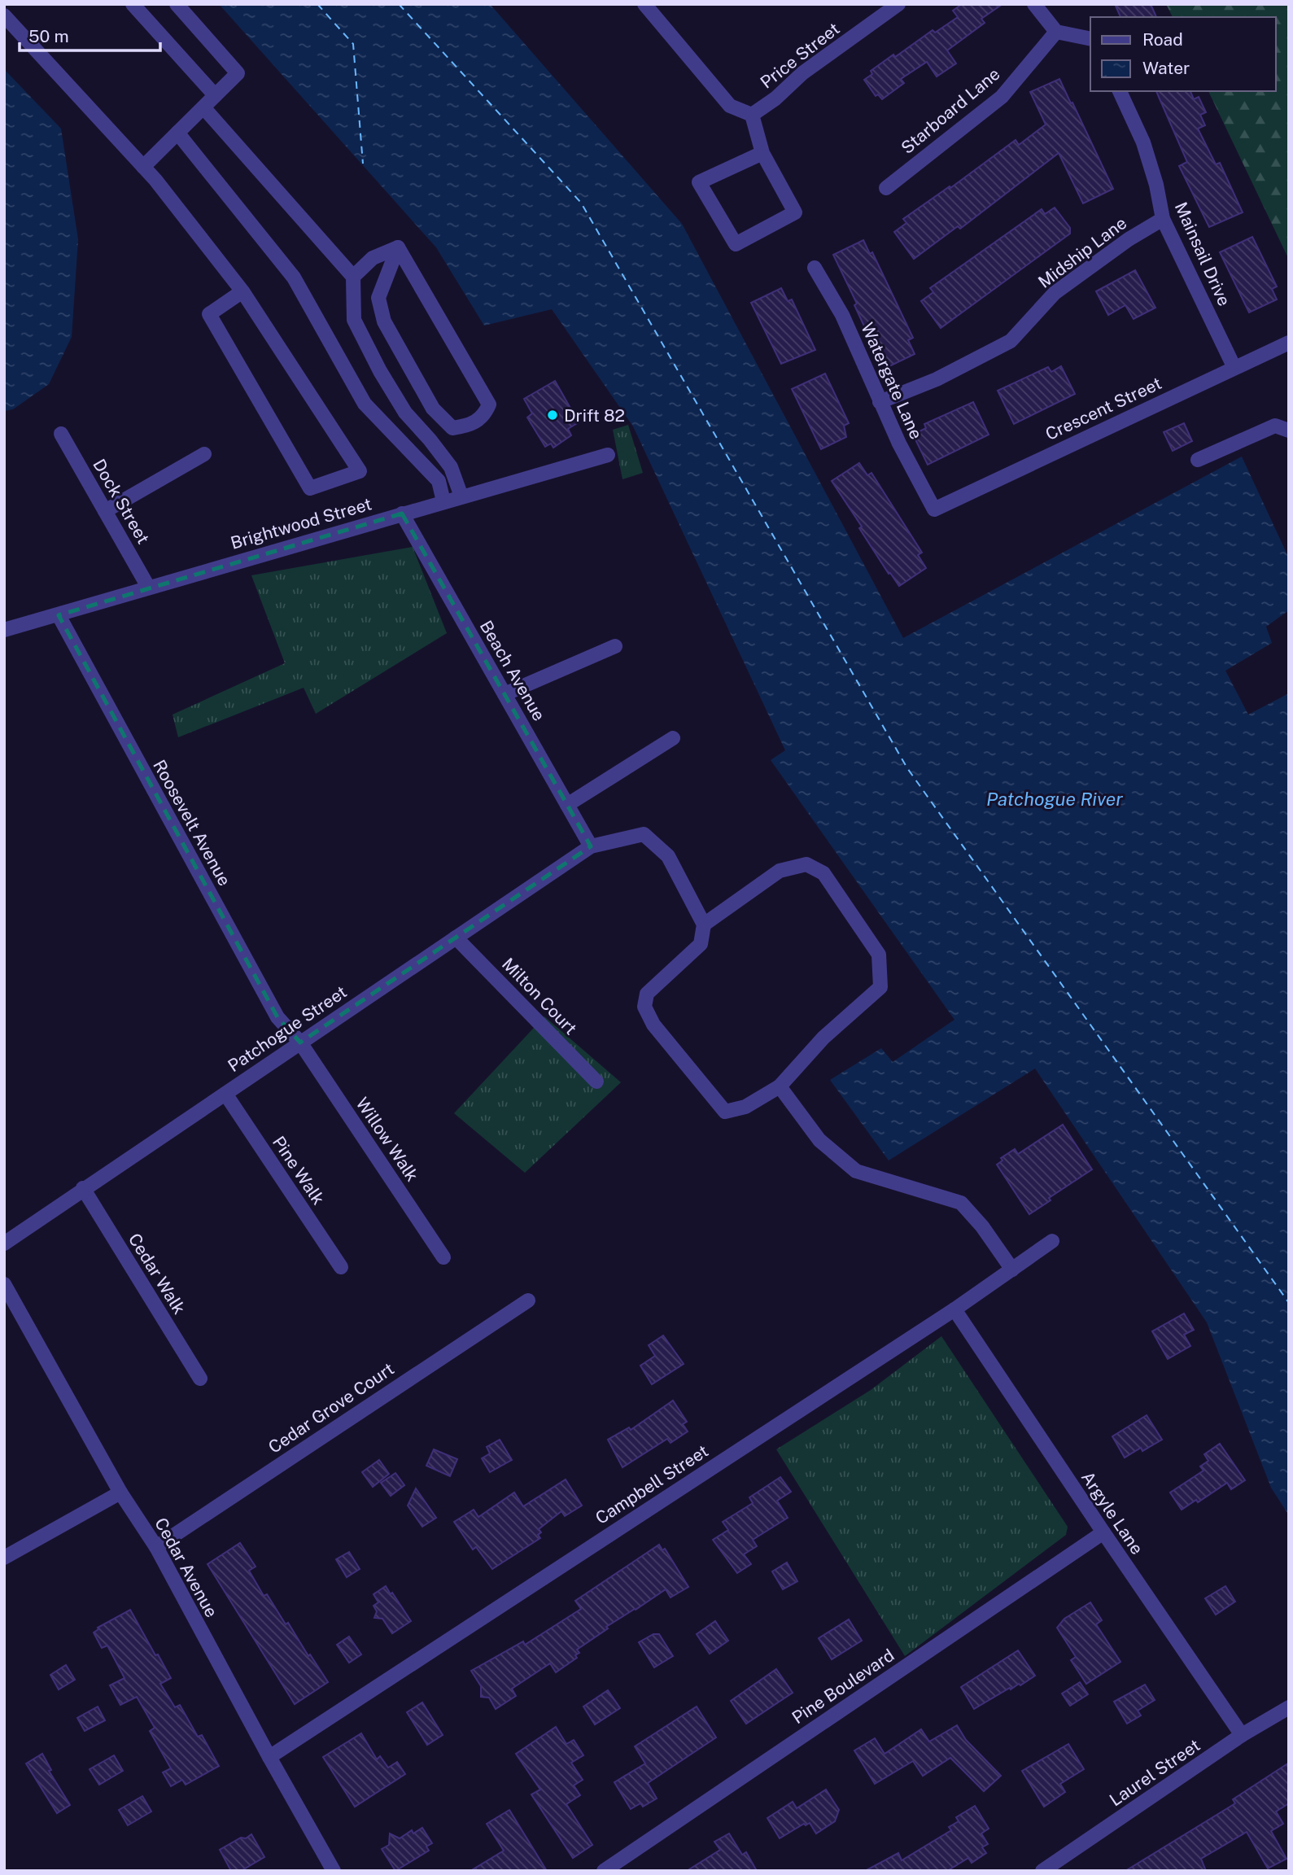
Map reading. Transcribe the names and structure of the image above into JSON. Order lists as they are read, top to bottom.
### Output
{
  "streets": {
    "street": [
      "Price Street",
      "Starboard Lane",
      "Midship Lane",
      "Mainsail Drive",
      "Watergate Lane",
      "Crescent Street",
      "Dock Street",
      "Brightwood Street",
      "Beach Avenue",
      "Roosevelt Avenue",
      "Milton Court",
      "Patchogue Street",
      "Willow Walk",
      "Pine Walk",
      "Cedar Walk",
      "Cedar Grove Court",
      "Campbell Street",
      "Argyle Lane",
      "Cedar Avenue",
      "Pine Boulevard",
      "Laurel Street"
    ]
  },
  "crossings": [
    ["Midship Lane", "Mainsail Drive"],
    ["Midship Lane", "Watergate Lane"],
    ["Mainsail Drive", "Crescent Street"],
    ["Watergate Lane", "Crescent Street"],
    ["Dock Street", "Brightwood Street"],
    ["Brightwood Street", "Beach Avenue"],
    ["Brightwood Street", "Roosevelt Avenue"],
    ["Beach Avenue", "Patchogue Street"],
    ["Roosevelt Avenue", "Patchogue Street"],
    ["Roosevelt Avenue", "Willow Walk"],
    ["Milton Court", "Patchogue Street"],
    ["Patchogue Street", "Willow Walk"],
    ["Patchogue Street", "Pine Walk"],
    ["Patchogue Street", "Cedar Walk"],
    ["Cedar Grove Court", "Cedar Avenue"],
    ["Campbell Street", "Argyle Lane"],
    ["Campbell Street", "Cedar Avenue"],
    ["Argyle Lane", "Pine Boulevard"],
    ["Argyle Lane", "Laurel Street"]
  ],
  "water": ["Patchogue River"],
  "places": ["Drift 82"],
  "legend": ["Road", "Water"],
  "scale_bar": "50 m"
}
